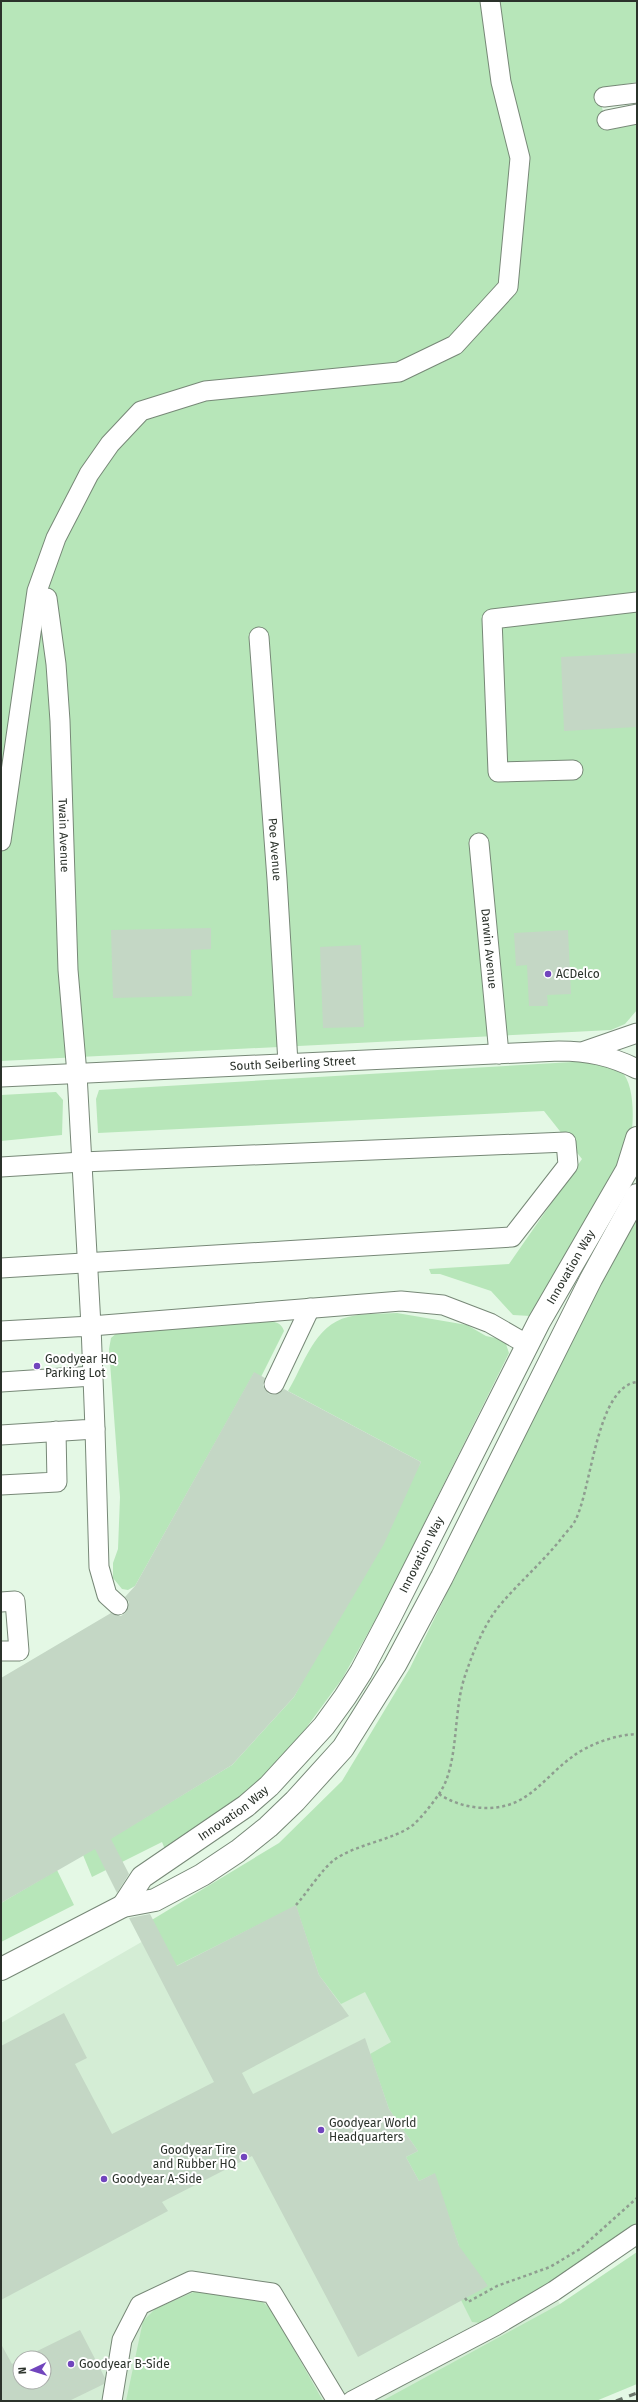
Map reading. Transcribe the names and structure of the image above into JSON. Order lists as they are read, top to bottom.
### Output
{
  "streets": {
    "main road": ["Innovation Way"],
    "street": [
      "Twain Avenue",
      "Poe Avenue",
      "Darwin Avenue",
      "South Seiberling Street"
    ]
  },
  "crossings": [
    ["Twain Avenue", "South Seiberling Street"],
    ["Poe Avenue", "South Seiberling Street"],
    ["Darwin Avenue", "South Seiberling Street"]
  ],
  "places": [
    "ACDelco",
    "Goodyear HQ Parking Lot",
    "Goodyear World Headquarters",
    "Goodyear Tire and Rubber HQ",
    "Goodyear A-Side",
    "Goodyear B-Side"
  ],
  "north": "left"
}
